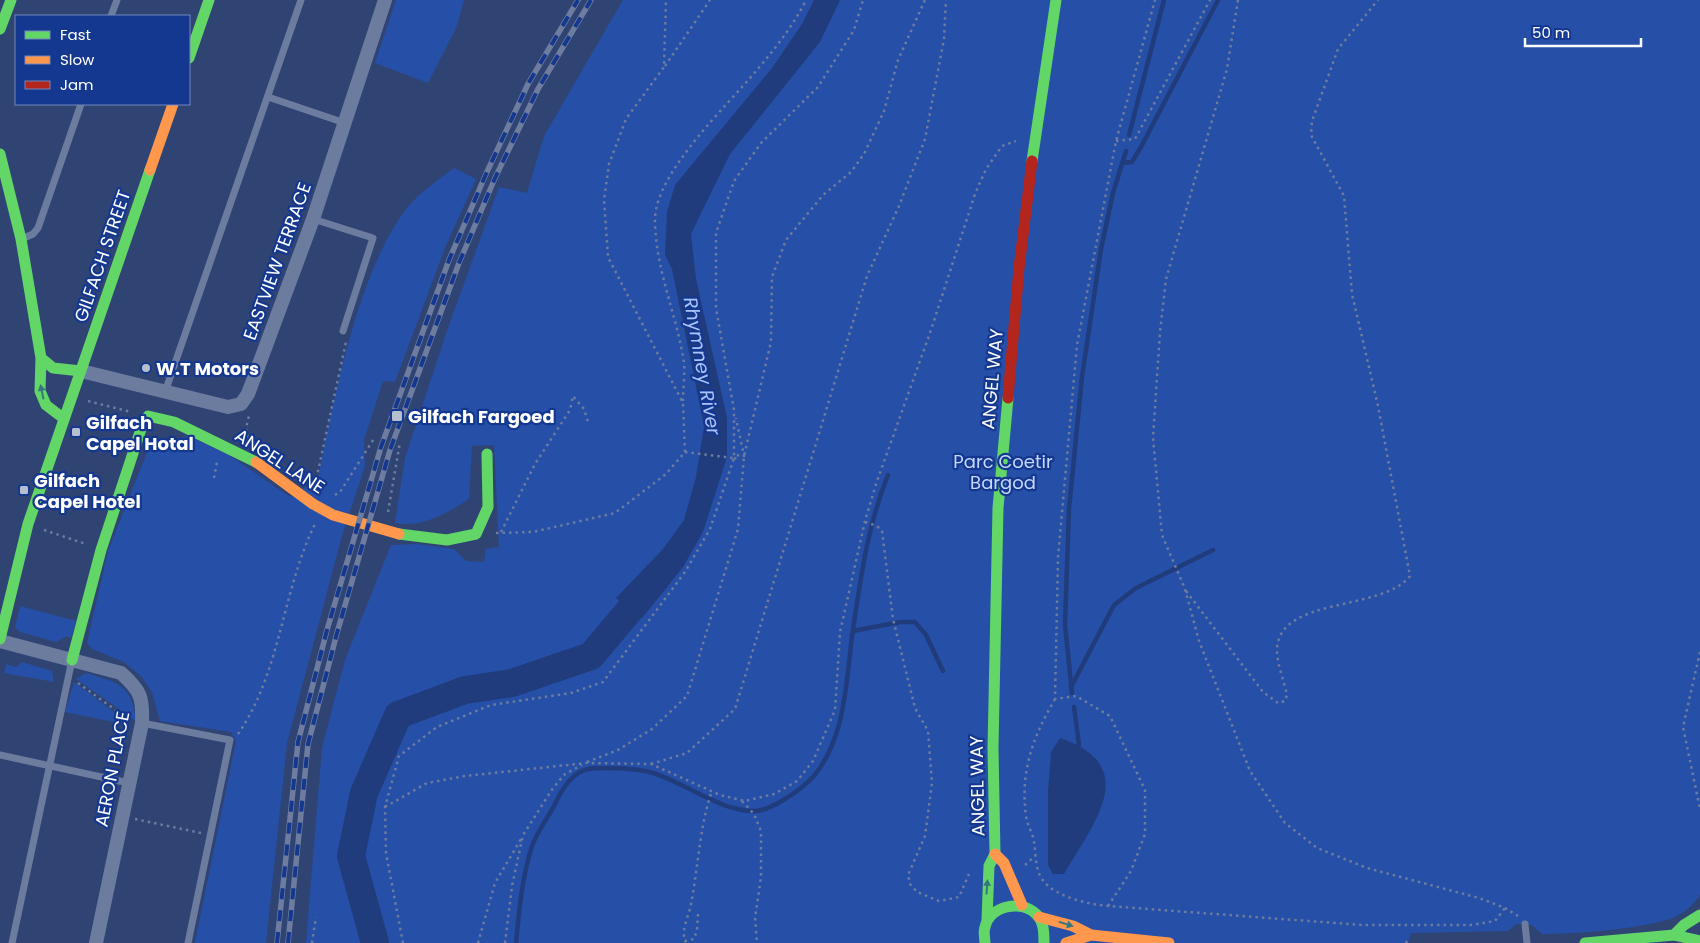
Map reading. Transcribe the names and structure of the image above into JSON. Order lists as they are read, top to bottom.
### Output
{
  "streets": {
    "street": [
      "GILFACH STREET",
      "EASTVIEW TERRACE",
      "ANGEL WAY",
      "ANGEL LANE",
      "AERON PLACE"
    ]
  },
  "crossings": [
    ["GILFACH STREET", "EASTVIEW TERRACE"],
    ["GILFACH STREET", "AERON PLACE"]
  ],
  "water": ["Rhymney River"],
  "parks": ["Parc Coetir Bargod"],
  "places": {
    "other": ["W.T Motors"],
    "transit": ["Gilfach Fargoed", "Gilfach Capel Hotal", "Gilfach Capel Hotel"]
  },
  "legend": ["Fast", "Slow", "Jam"],
  "scale_bar": "50 m"
}
